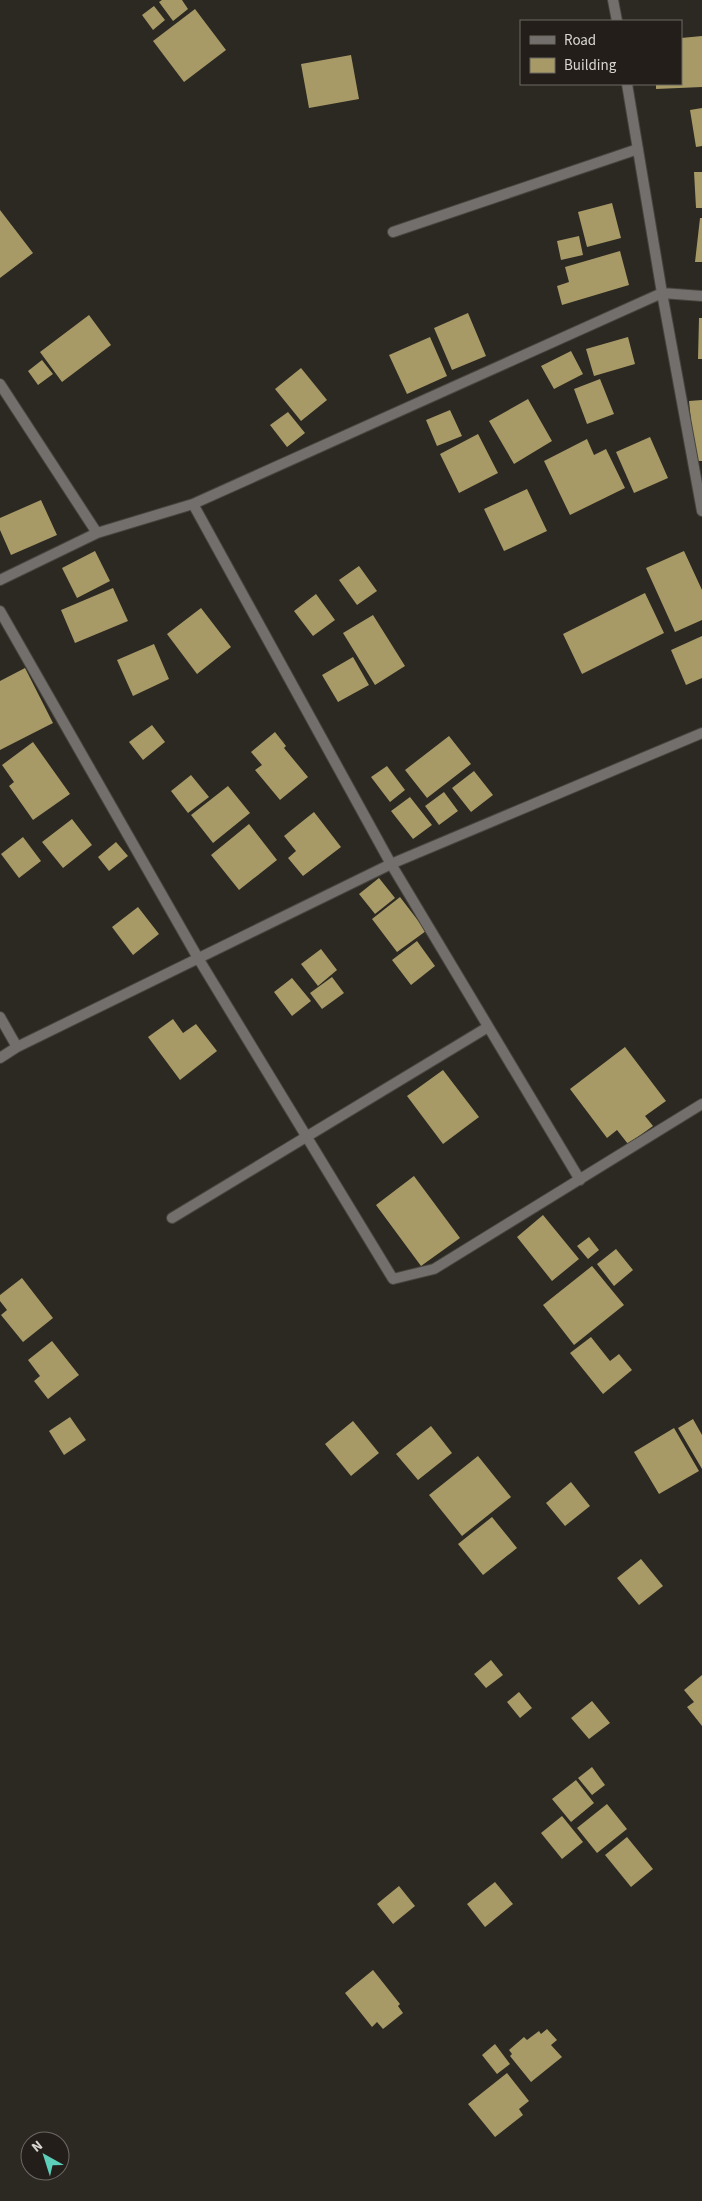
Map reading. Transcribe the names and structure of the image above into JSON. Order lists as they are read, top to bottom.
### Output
{
  "legend": ["Road", "Building"],
  "north": "top left"
}
